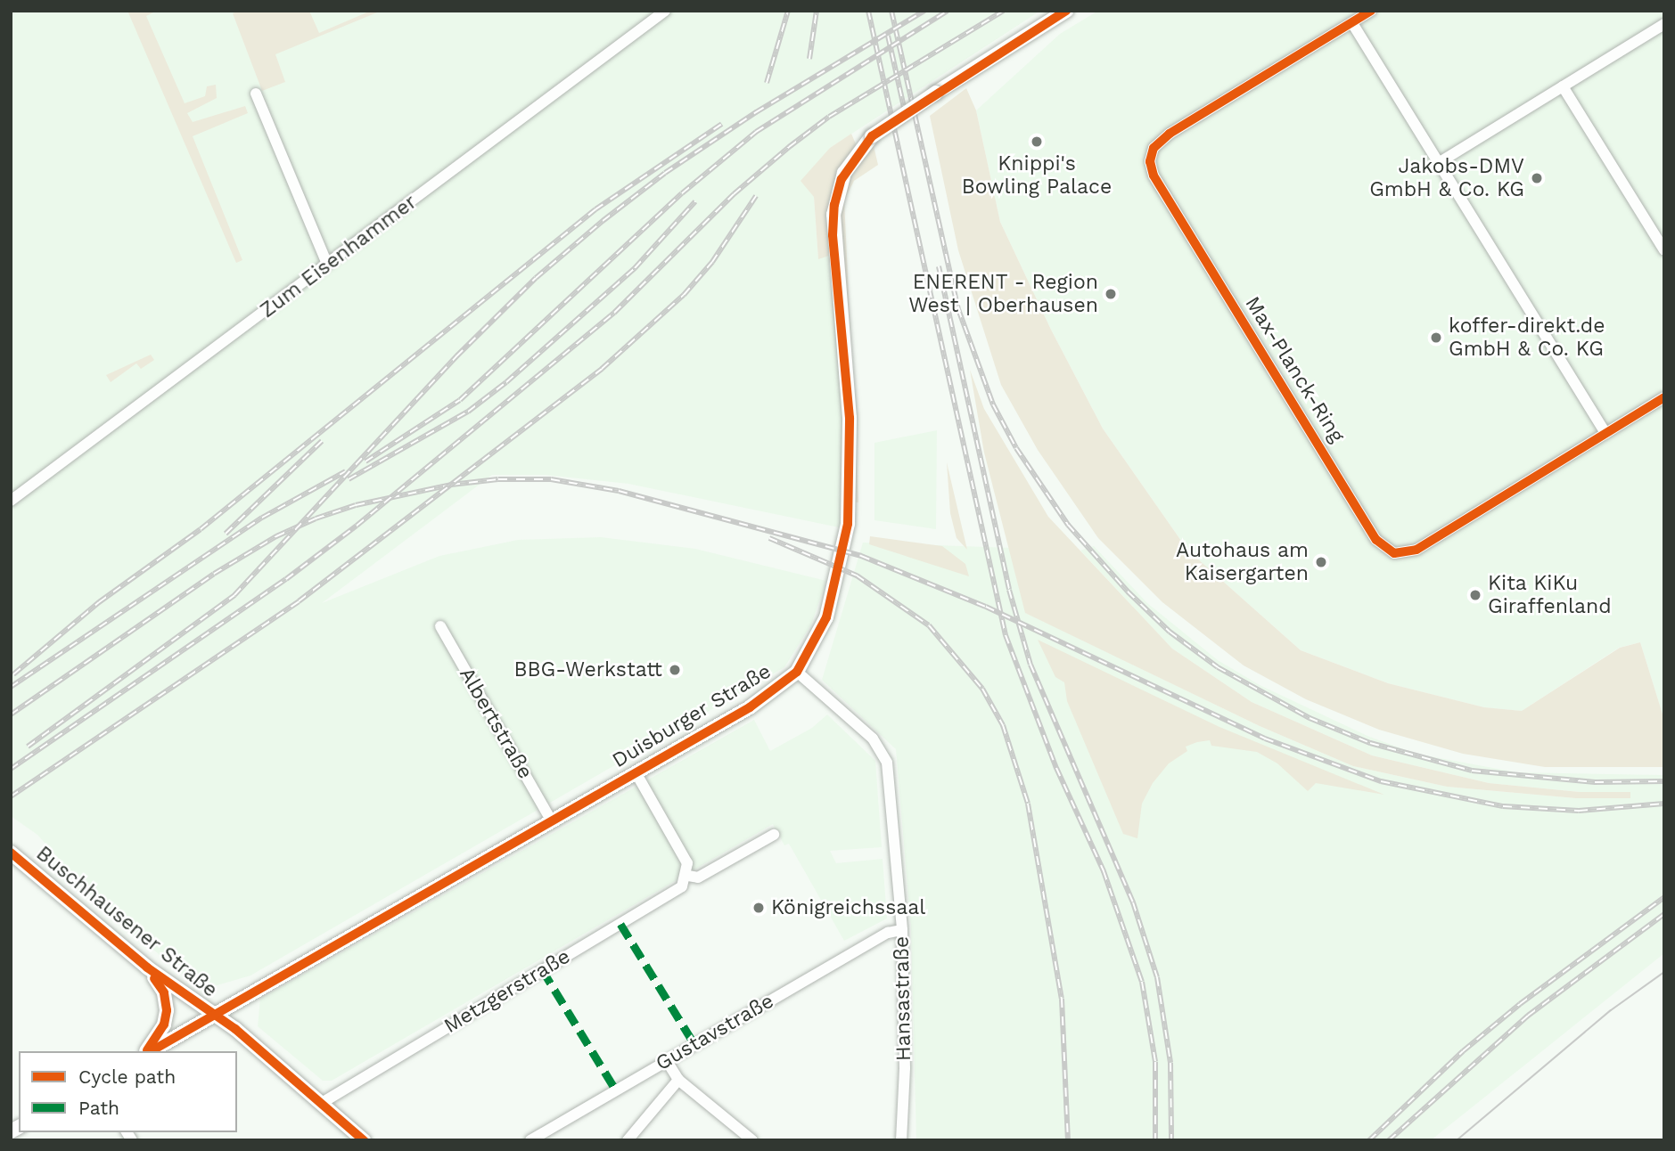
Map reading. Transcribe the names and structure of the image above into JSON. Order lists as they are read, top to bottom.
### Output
{
  "streets": {
    "main road": ["Duisburger Straße", "Buschhausener Straße"],
    "street": [
      "Zum Eisenhammer",
      "Max-Planck-Ring",
      "Albertstraße",
      "Metzgerstraße",
      "Hansastraße",
      "Gustavstraße"
    ]
  },
  "crossings": [
    ["Duisburger Straße", "Albertstraße"],
    ["Duisburger Straße", "Buschhausener Straße"],
    ["Duisburger Straße", "Hansastraße"],
    ["Buschhausener Straße", "Metzgerstraße"],
    ["Hansastraße", "Gustavstraße"]
  ],
  "places": [
    "Knippi's Bowling Palace",
    "Jakobs-DMV GmbH & Co. KG",
    "ENERENT - Region West | Oberhausen",
    "koffer-direkt.de GmbH & Co. KG",
    "Autohaus am Kaisergarten",
    "Kita KiKu Giraffenland",
    "BBG-Werkstatt",
    "Königreichssaal"
  ],
  "legend": ["Cycle path", "Path"]
}
